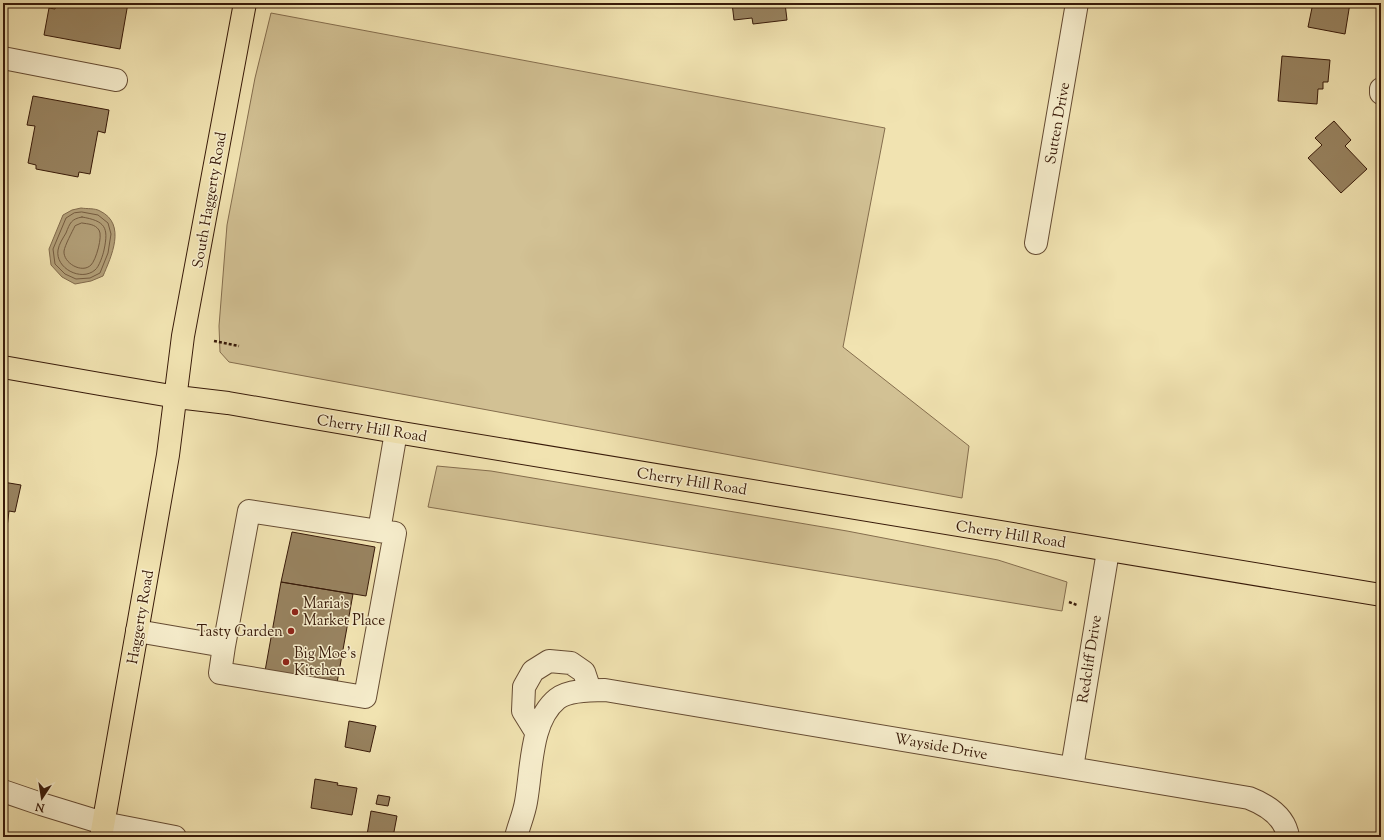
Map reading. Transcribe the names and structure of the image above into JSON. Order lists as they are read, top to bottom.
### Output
{
  "streets": {
    "main road": ["South Haggerty Road", "Cherry Hill Road", "Haggerty Road"],
    "street": ["Sutten Drive", "Redcliff Drive", "Wayside Drive"]
  },
  "crossings": [
    ["South Haggerty Road", "Cherry Hill Road"],
    ["South Haggerty Road", "Haggerty Road"],
    ["Cherry Hill Road", "Haggerty Road"],
    ["Cherry Hill Road", "Redcliff Drive"],
    ["Redcliff Drive", "Wayside Drive"]
  ],
  "places": ["Maria's Market Place", "Tasty Garden", "Big Moe's Kitchen"],
  "north": "bottom"
}
